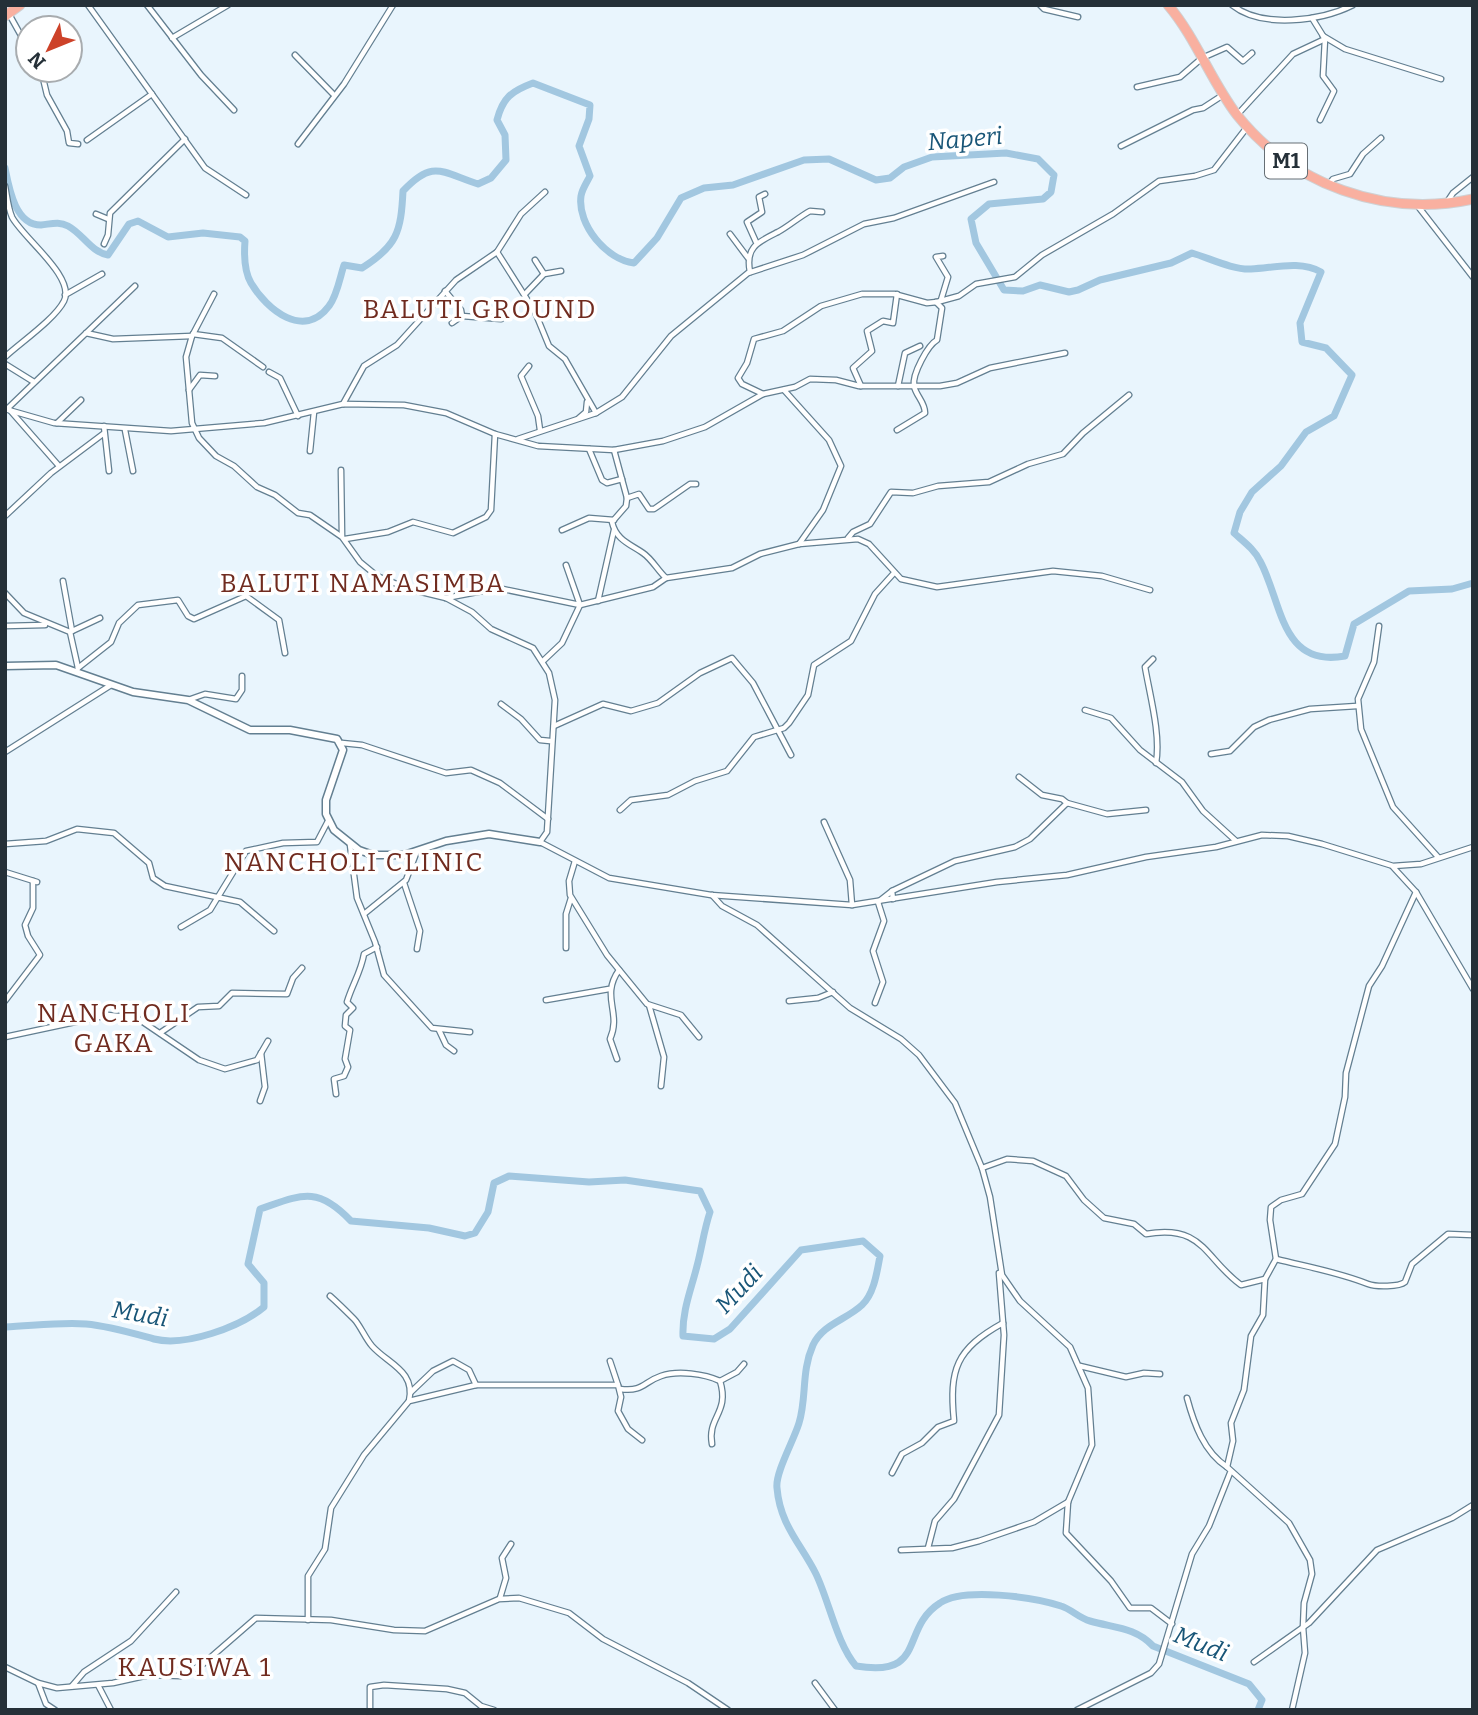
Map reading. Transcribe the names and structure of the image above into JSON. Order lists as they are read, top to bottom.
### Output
{
  "streets": {
    "highway": ["M1"]
  },
  "districts": [
    "BALUTI GROUND",
    "BALUTI NAMASIMBA",
    "NANCHOLI CLINIC",
    "NANCHOLI GAKA",
    "KAUSIWA 1"
  ],
  "water": ["Naperi", "Mudi"],
  "north": "bottom left"
}
